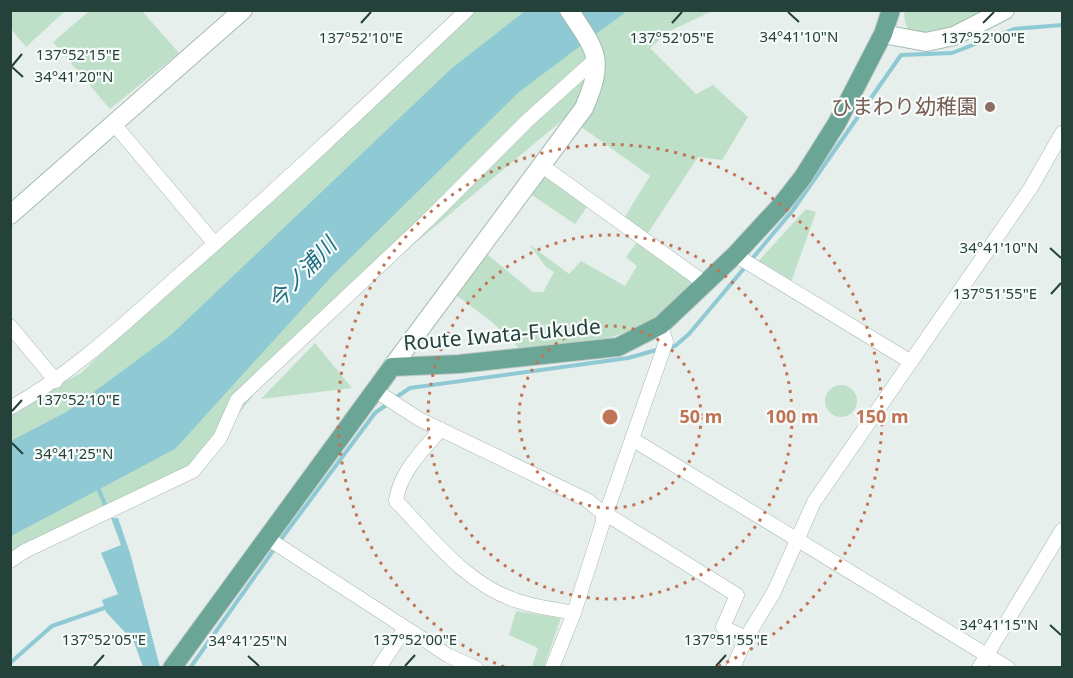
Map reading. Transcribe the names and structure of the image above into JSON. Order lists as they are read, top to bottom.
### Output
{
  "streets": {
    "main road": ["Route Iwata-Fukude"]
  },
  "water": ["今ノ浦川"],
  "places": ["ひまわり幼稚園"],
  "coordinates": [
    "34°41'10\"N",
    "137°52'10\"E",
    "137°52'05\"E",
    "137°52'00\"E",
    "137°52'15\"E",
    "34°41'20\"N",
    "137°51'55\"E",
    "34°41'25\"N",
    "34°41'15\"N"
  ],
  "rings": ["50 m", "100 m", "150 m"]
}
